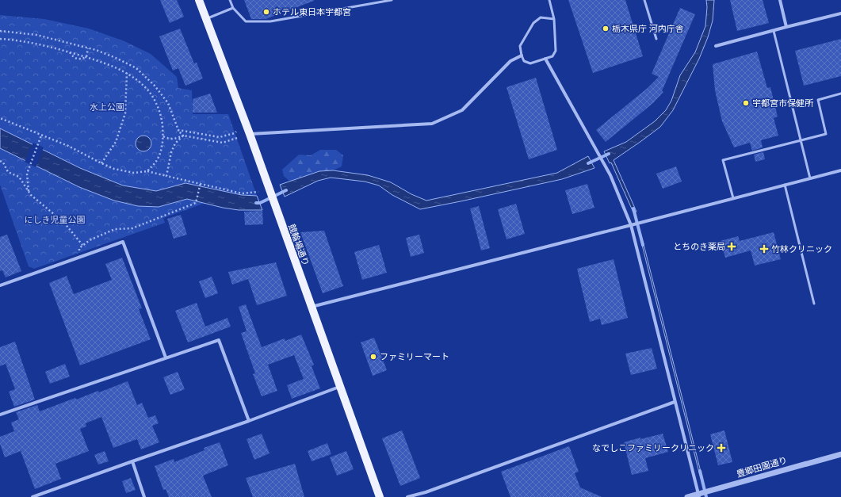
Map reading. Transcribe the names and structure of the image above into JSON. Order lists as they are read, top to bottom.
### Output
{
  "streets": {
    "main road": ["競輪場通り"],
    "street": ["豊郷田園通り"]
  },
  "parks": ["水上公園", "にしき児童公園"],
  "places": {
    "other": [
      "ホテル東日本宇都宮",
      "栃木県庁 河内庁舎",
      "宇都宮市保健所",
      "ファミリーマート"
    ],
    "health": ["とちのき薬局", "竹林クリニック", "なでしこファミリークリニック"]
  }
}
